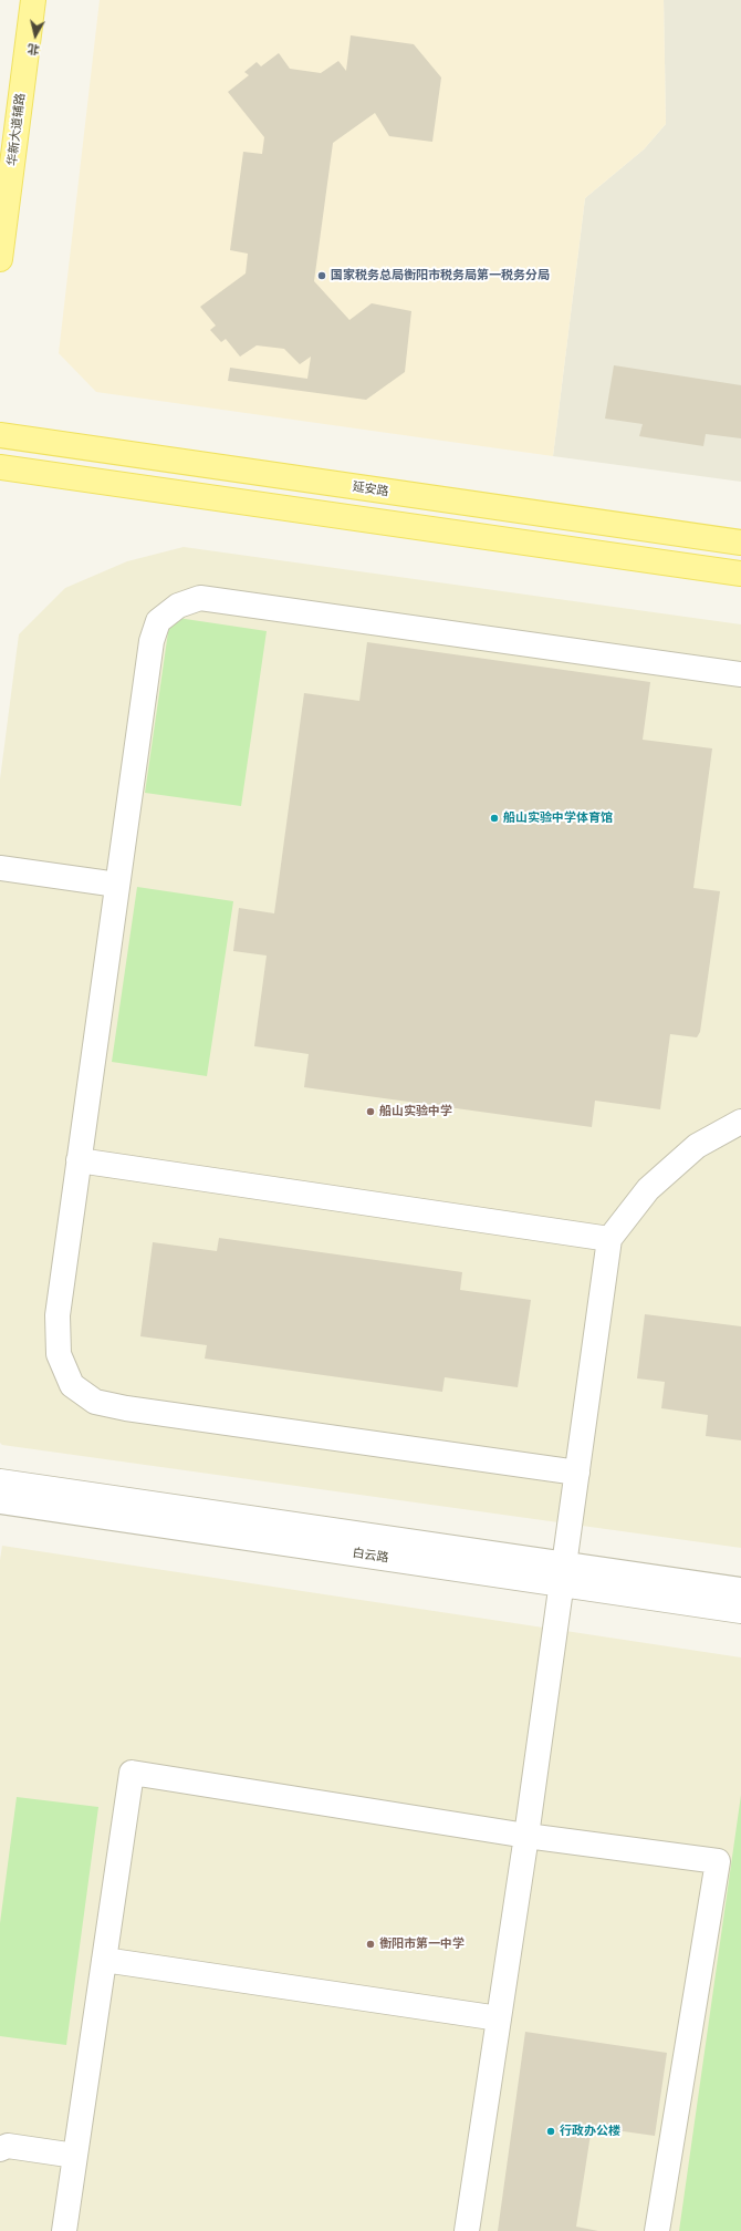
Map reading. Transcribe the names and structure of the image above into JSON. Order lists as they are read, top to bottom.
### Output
{
  "streets": {
    "main road": ["华新大道辅路", "延安路"],
    "street": ["白云路"]
  },
  "places": [
    "国家税务总局衡阳市税务局第一税务分局",
    "船山实验中学体育馆",
    "船山实验中学",
    "衡阳市第一中学",
    "行政办公楼"
  ],
  "north": "bottom"
}
